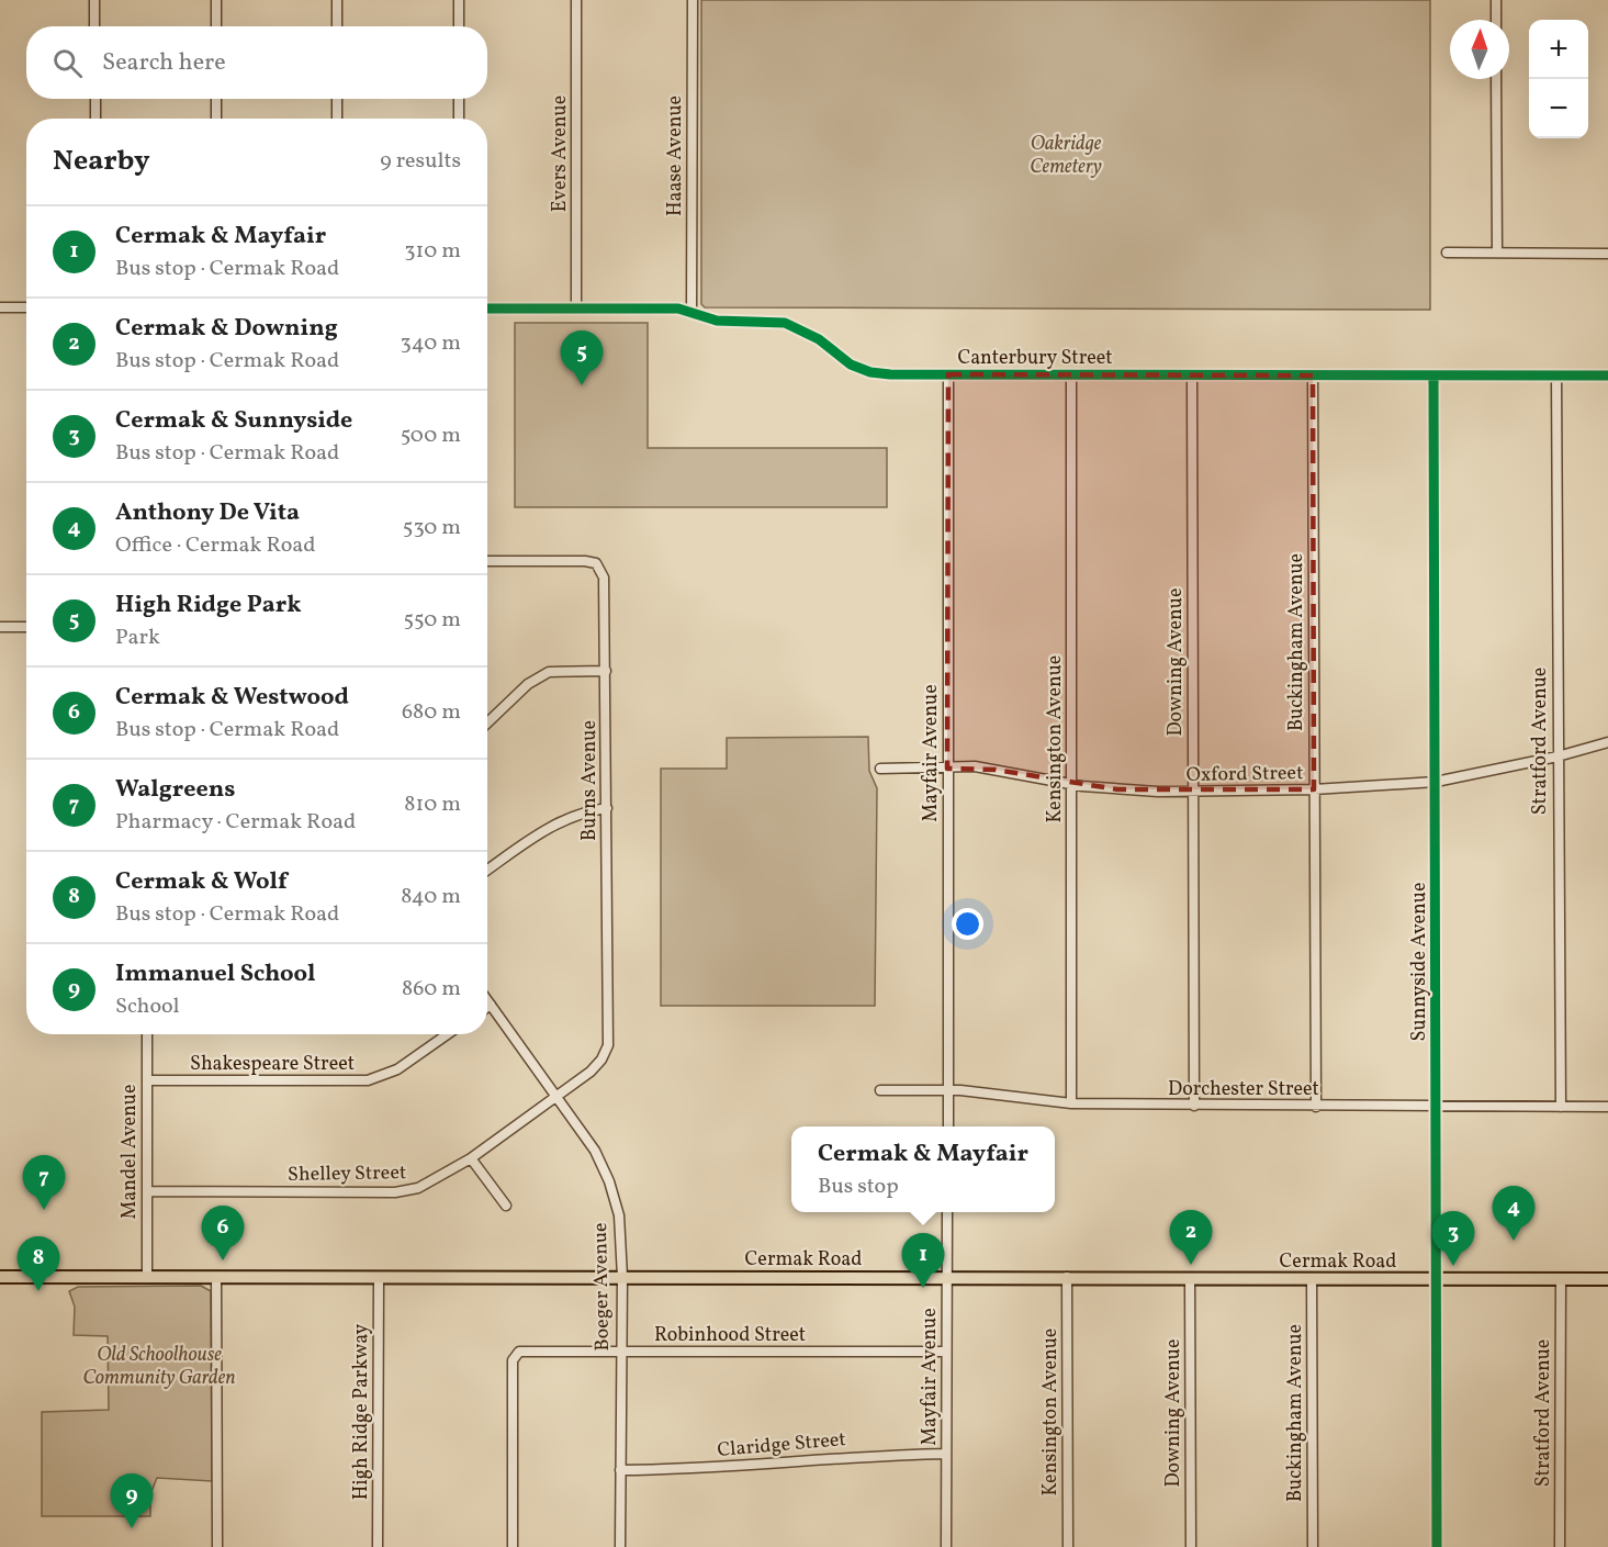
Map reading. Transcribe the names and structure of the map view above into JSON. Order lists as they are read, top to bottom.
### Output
{
  "streets": {
    "main road": ["Cermak Road"],
    "street": [
      "Evers Avenue",
      "Haase Avenue",
      "Canterbury Street",
      "Buckingham Avenue",
      "Downing Avenue",
      "Kensington Avenue",
      "Stratford Avenue",
      "Mayfair Avenue",
      "Oxford Street",
      "Burns Avenue",
      "Sunnyside Avenue",
      "Shakespeare Street",
      "Dorchester Street",
      "Mandel Avenue",
      "Shelley Street",
      "Boeger Avenue",
      "Robinhood Street",
      "High Ridge Parkway",
      "Claridge Street"
    ]
  },
  "crossings": [
    ["Evers Avenue", "Canterbury Street"],
    ["Haase Avenue", "Canterbury Street"],
    ["Canterbury Street", "Buckingham Avenue"],
    ["Canterbury Street", "Downing Avenue"],
    ["Canterbury Street", "Kensington Avenue"],
    ["Canterbury Street", "Stratford Avenue"],
    ["Canterbury Street", "Mayfair Avenue"],
    ["Canterbury Street", "Sunnyside Avenue"],
    ["Buckingham Avenue", "Oxford Street"],
    ["Buckingham Avenue", "Dorchester Street"],
    ["Buckingham Avenue", "Cermak Road"],
    ["Downing Avenue", "Oxford Street"],
    ["Downing Avenue", "Dorchester Street"],
    ["Downing Avenue", "Cermak Road"],
    ["Kensington Avenue", "Oxford Street"],
    ["Kensington Avenue", "Dorchester Street"],
    ["Kensington Avenue", "Cermak Road"],
    ["Stratford Avenue", "Oxford Street"],
    ["Stratford Avenue", "Dorchester Street"],
    ["Stratford Avenue", "Cermak Road"],
    ["Mayfair Avenue", "Oxford Street"],
    ["Mayfair Avenue", "Dorchester Street"],
    ["Mayfair Avenue", "Cermak Road"],
    ["Mayfair Avenue", "Robinhood Street"],
    ["Mayfair Avenue", "Claridge Street"],
    ["Oxford Street", "Sunnyside Avenue"],
    ["Burns Avenue", "Shelley Street"],
    ["Burns Avenue", "Boeger Avenue"],
    ["Sunnyside Avenue", "Dorchester Street"],
    ["Sunnyside Avenue", "Cermak Road"],
    ["Shakespeare Street", "Mandel Avenue"],
    ["Mandel Avenue", "Shelley Street"],
    ["Mandel Avenue", "Cermak Road"],
    ["Shelley Street", "Boeger Avenue"],
    ["Cermak Road", "Boeger Avenue"],
    ["Cermak Road", "High Ridge Parkway"],
    ["Boeger Avenue", "Robinhood Street"],
    ["Boeger Avenue", "Claridge Street"]
  ],
  "parks": ["Oakridge Cemetery", "Old Schoolhouse Community Garden"],
  "north": "top",
  "page": {
    "map_buttons": ["+", "−"],
    "search": "Search here",
    "heading": ["Nearby", "9 results"],
    "list": [
      {
        "mark": "1",
        "name": "Cermak & Mayfair",
        "note": "Bus stop · Cermak Road",
        "value": "310 m"
      },
      {
        "mark": "2",
        "name": "Cermak & Downing",
        "note": "Bus stop · Cermak Road",
        "value": "340 m"
      },
      {
        "mark": "3",
        "name": "Cermak & Sunnyside",
        "note": "Bus stop · Cermak Road",
        "value": "500 m"
      },
      {
        "mark": "4",
        "name": "Anthony De Vita",
        "note": "Office · Cermak Road",
        "value": "530 m"
      },
      {
        "mark": "5",
        "name": "High Ridge Park",
        "note": "Park",
        "value": "550 m"
      },
      {
        "mark": "6",
        "name": "Cermak & Westwood",
        "note": "Bus stop · Cermak Road",
        "value": "680 m"
      },
      {
        "mark": "7",
        "name": "Walgreens",
        "note": "Pharmacy · Cermak Road",
        "value": "810 m"
      },
      {
        "mark": "8",
        "name": "Cermak & Wolf",
        "note": "Bus stop · Cermak Road",
        "value": "840 m"
      },
      {
        "mark": "9",
        "name": "Immanuel School",
        "note": "School",
        "value": "860 m"
      }
    ],
    "pins": [
      "5",
      "7",
      "4",
      "6",
      "2",
      "3",
      "1",
      "8",
      "9"
    ],
    "popup": ["Cermak & Mayfair", "Bus stop"]
  }
}
